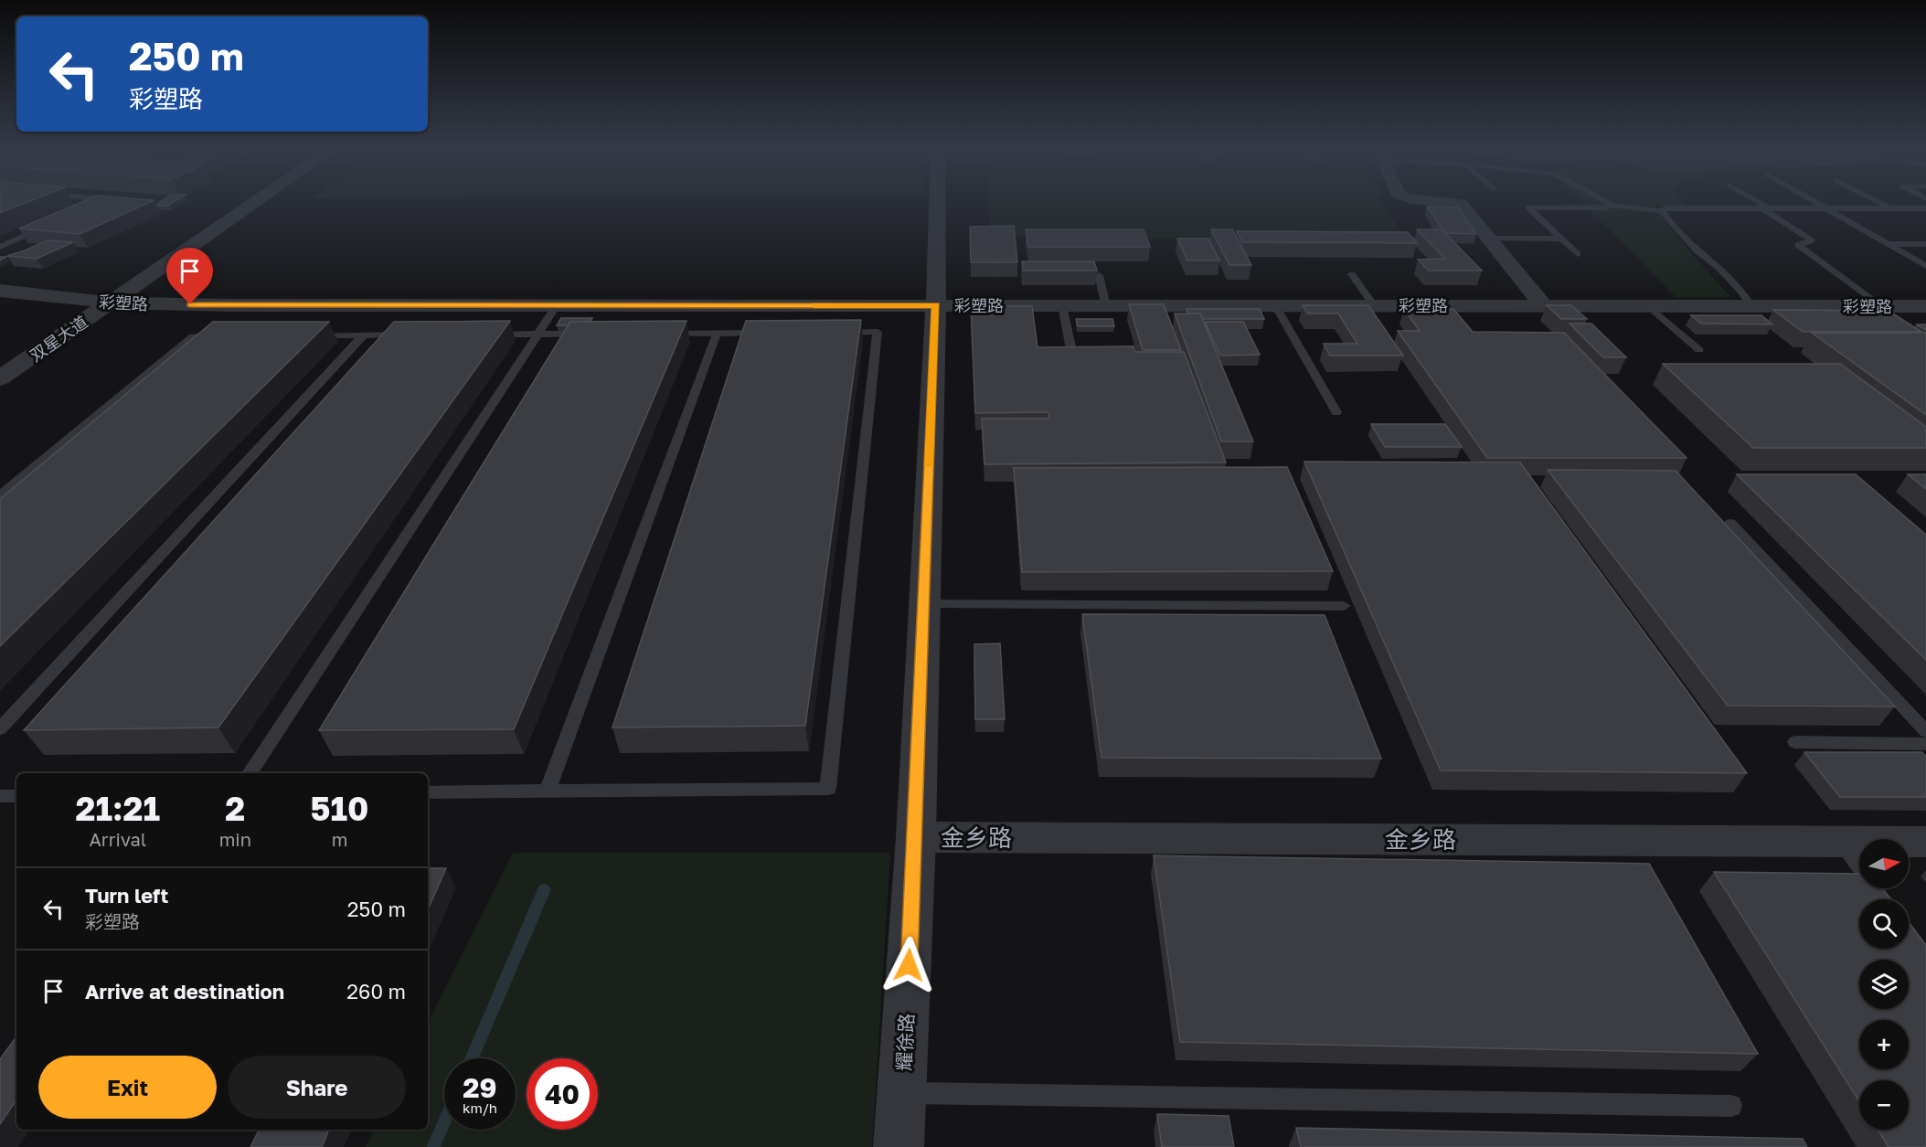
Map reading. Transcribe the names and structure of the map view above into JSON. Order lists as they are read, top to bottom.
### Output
{
  "streets": {
    "street": [
      "彩塑路",
      "双星大道",
      "金乡路",
      "耀徐路"
    ]
  },
  "crossings": [
    ["彩塑路", "双星大道"],
    ["彩塑路", "耀徐路"],
    ["金乡路", "耀徐路"]
  ],
  "north": "right",
  "page": {
    "turn": ["250 m", "彩塑路"],
    "eta": [
      "21:21",
      "Arrival",
      "2",
      "min",
      "510",
      "m"
    ],
    "map_buttons": ["+", "−"],
    "list": [
      {
        "name": "Turn left",
        "note": "彩塑路",
        "value": "250 m"
      },
      {
        "name": "Arrive at destination",
        "value": "260 m"
      }
    ],
    "buttons": ["Exit", "Share"],
    "speed": "29 km/h",
    "limit": "40"
  }
}
